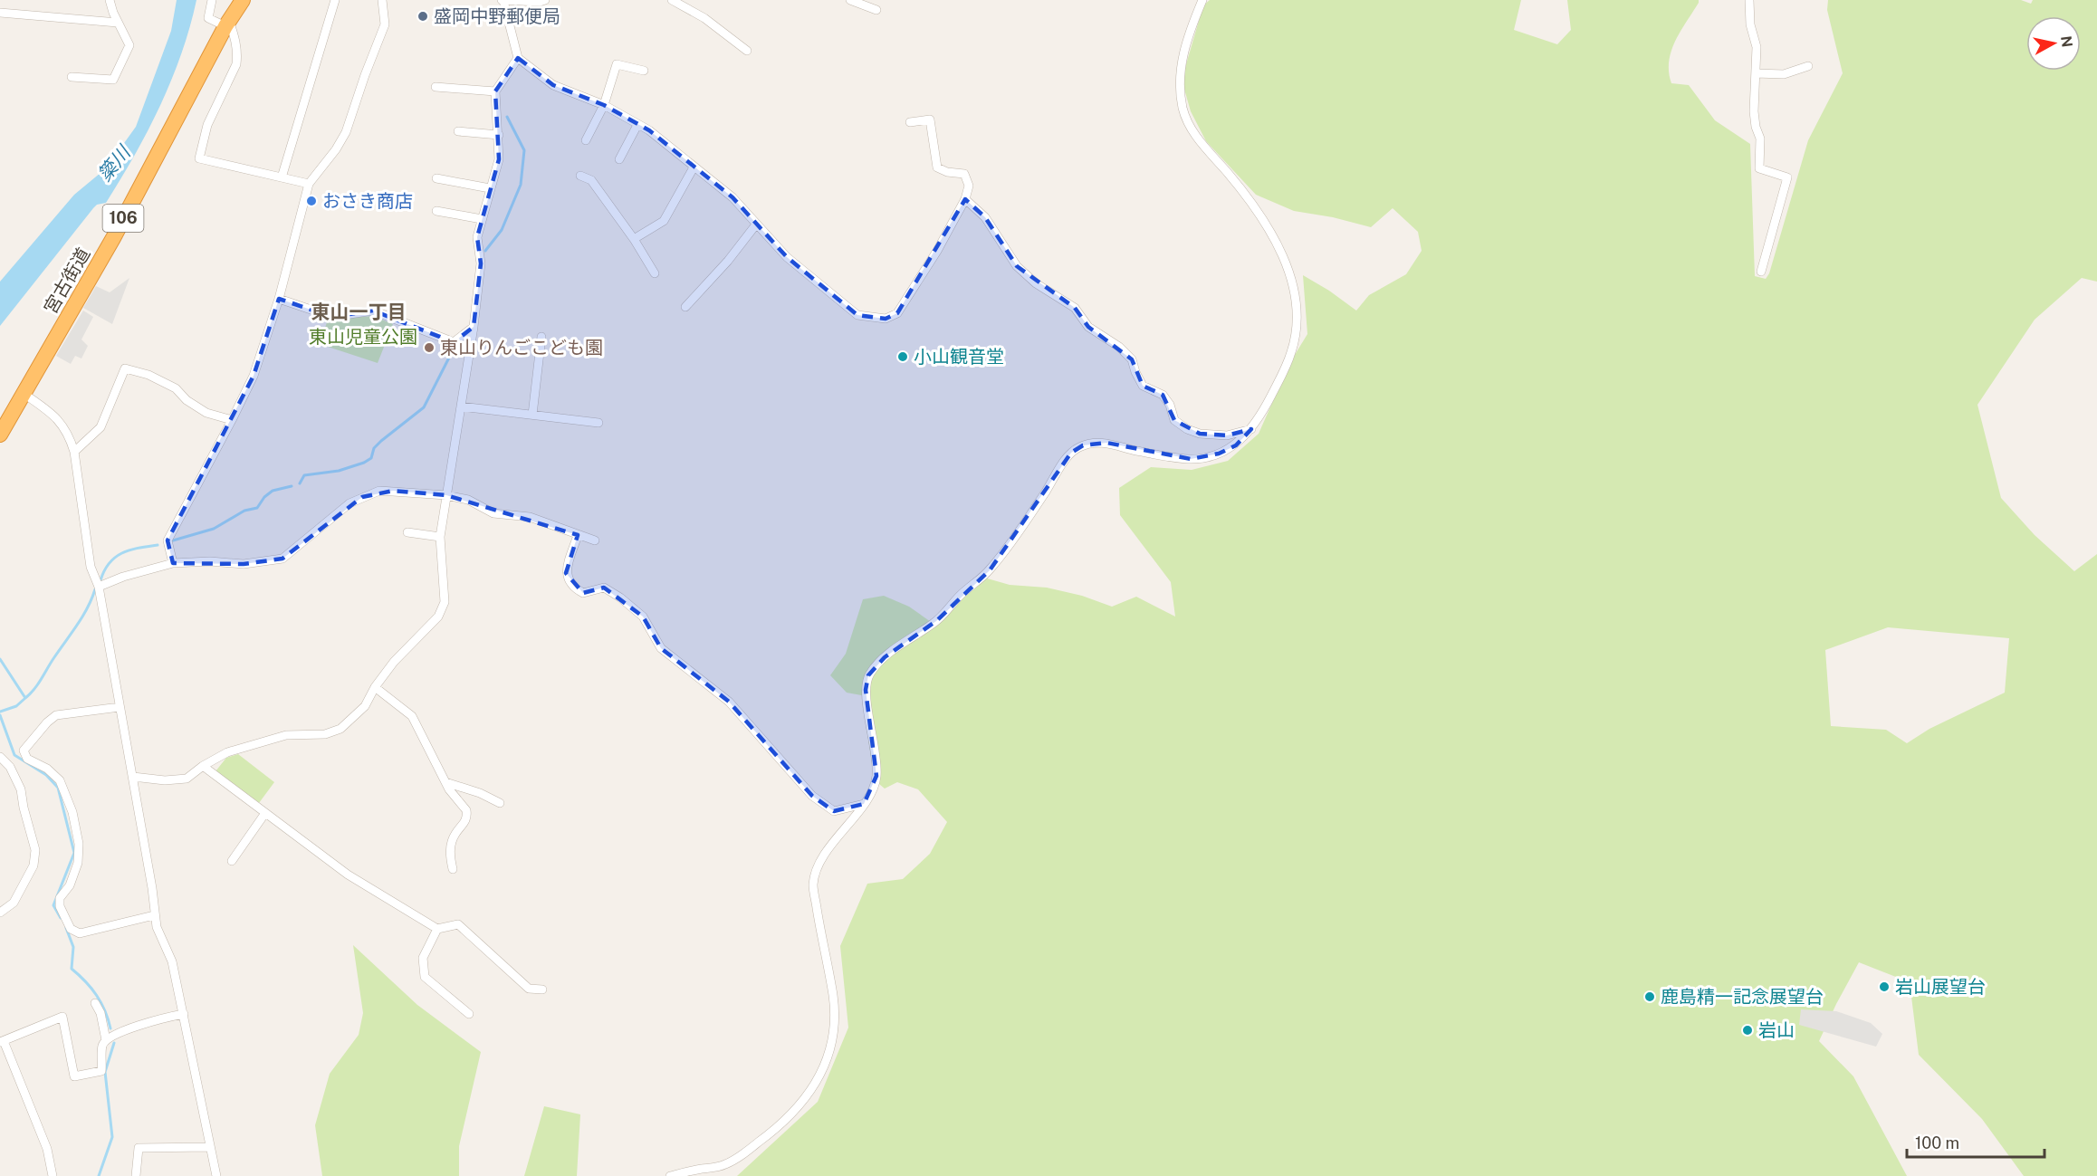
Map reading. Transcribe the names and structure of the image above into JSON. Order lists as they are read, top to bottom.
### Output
{
  "streets": {
    "highway": ["106", "宮古街道"]
  },
  "districts": ["東山一丁目"],
  "water": ["簗川"],
  "parks": ["東山児童公園"],
  "places": [
    "盛岡中野郵便局",
    "おさき商店",
    "東山りんごこども園",
    "小山観音堂",
    "岩山展望台",
    "鹿島精一記念展望台",
    "岩山"
  ],
  "scale_bar": "100 m",
  "north": "right"
}
